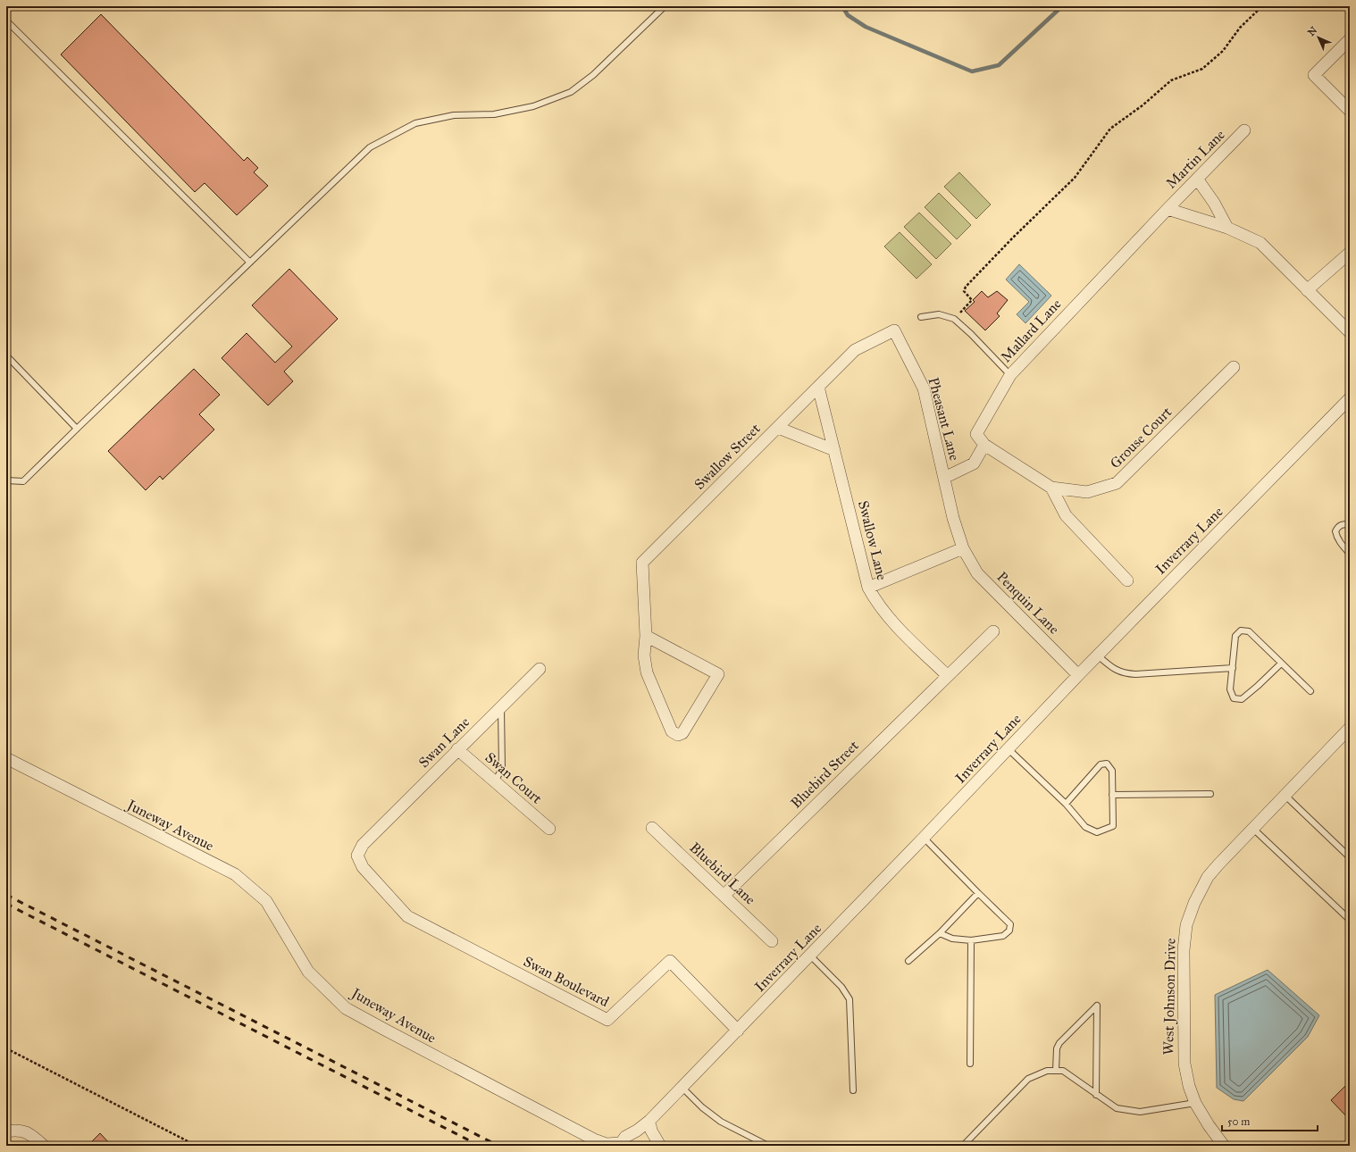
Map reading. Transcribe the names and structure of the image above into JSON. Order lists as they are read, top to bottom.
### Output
{
  "streets": {
    "street": [
      "Martin Lane",
      "Mallard Lane",
      "Pheasant Lane",
      "Grouse Court",
      "Swallow Street",
      "Swallow Lane",
      "Inverrary Lane",
      "Penquin Lane",
      "Swan Lane",
      "Bluebird Street",
      "Swan Court",
      "Juneway Avenue",
      "Bluebird Lane",
      "Swan Boulevard",
      "West Johnson Drive"
    ]
  },
  "crossings": [
    ["Martin Lane", "Mallard Lane"],
    ["Pheasant Lane", "Swallow Street"],
    ["Pheasant Lane", "Penquin Lane"],
    ["Swallow Street", "Swallow Lane"],
    ["Swallow Lane", "Bluebird Street"],
    ["Inverrary Lane", "Penquin Lane"],
    ["Inverrary Lane", "Juneway Avenue"],
    ["Inverrary Lane", "Swan Boulevard"],
    ["Swan Lane", "Swan Court"],
    ["Swan Lane", "Swan Boulevard"],
    ["Bluebird Street", "Bluebird Lane"]
  ],
  "scale_bar": "50 m",
  "north": "top left"
}
